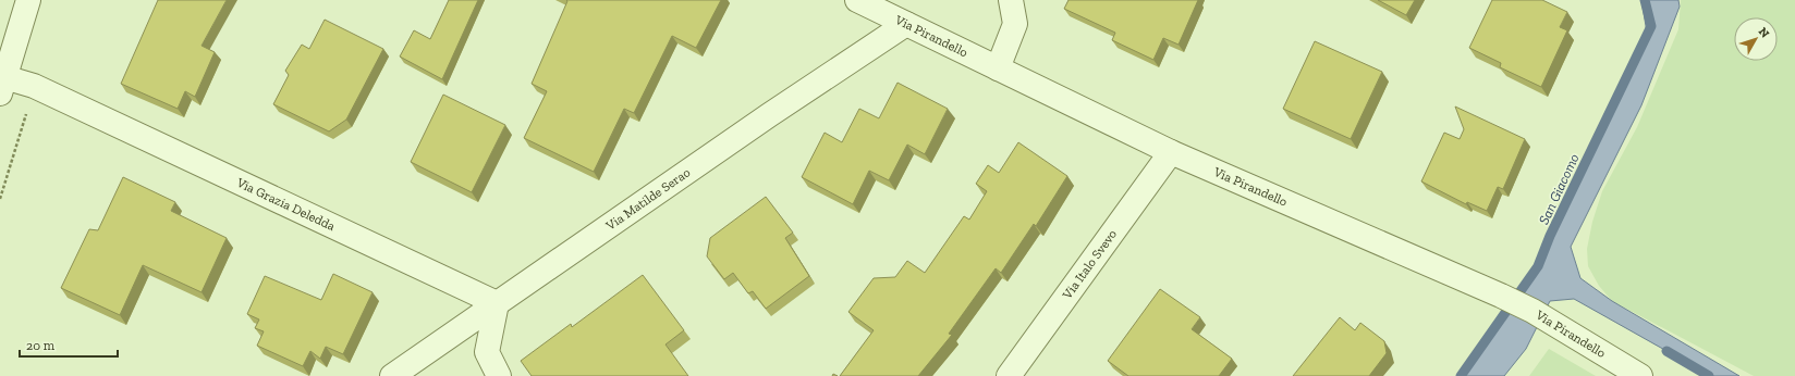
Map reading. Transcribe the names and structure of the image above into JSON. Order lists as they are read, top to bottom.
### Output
{
  "streets": {
    "street": [
      "Via Pirandello",
      "Via Matilde Serao",
      "Via Grazia Deledda",
      "Via Italo Svevo"
    ]
  },
  "crossings": [
    ["Via Pirandello", "Via Matilde Serao"],
    ["Via Pirandello", "Via Italo Svevo"],
    ["Via Matilde Serao", "Via Grazia Deledda"]
  ],
  "water": ["San Giacomo"],
  "scale_bar": "20 m",
  "north": "top right"
}
